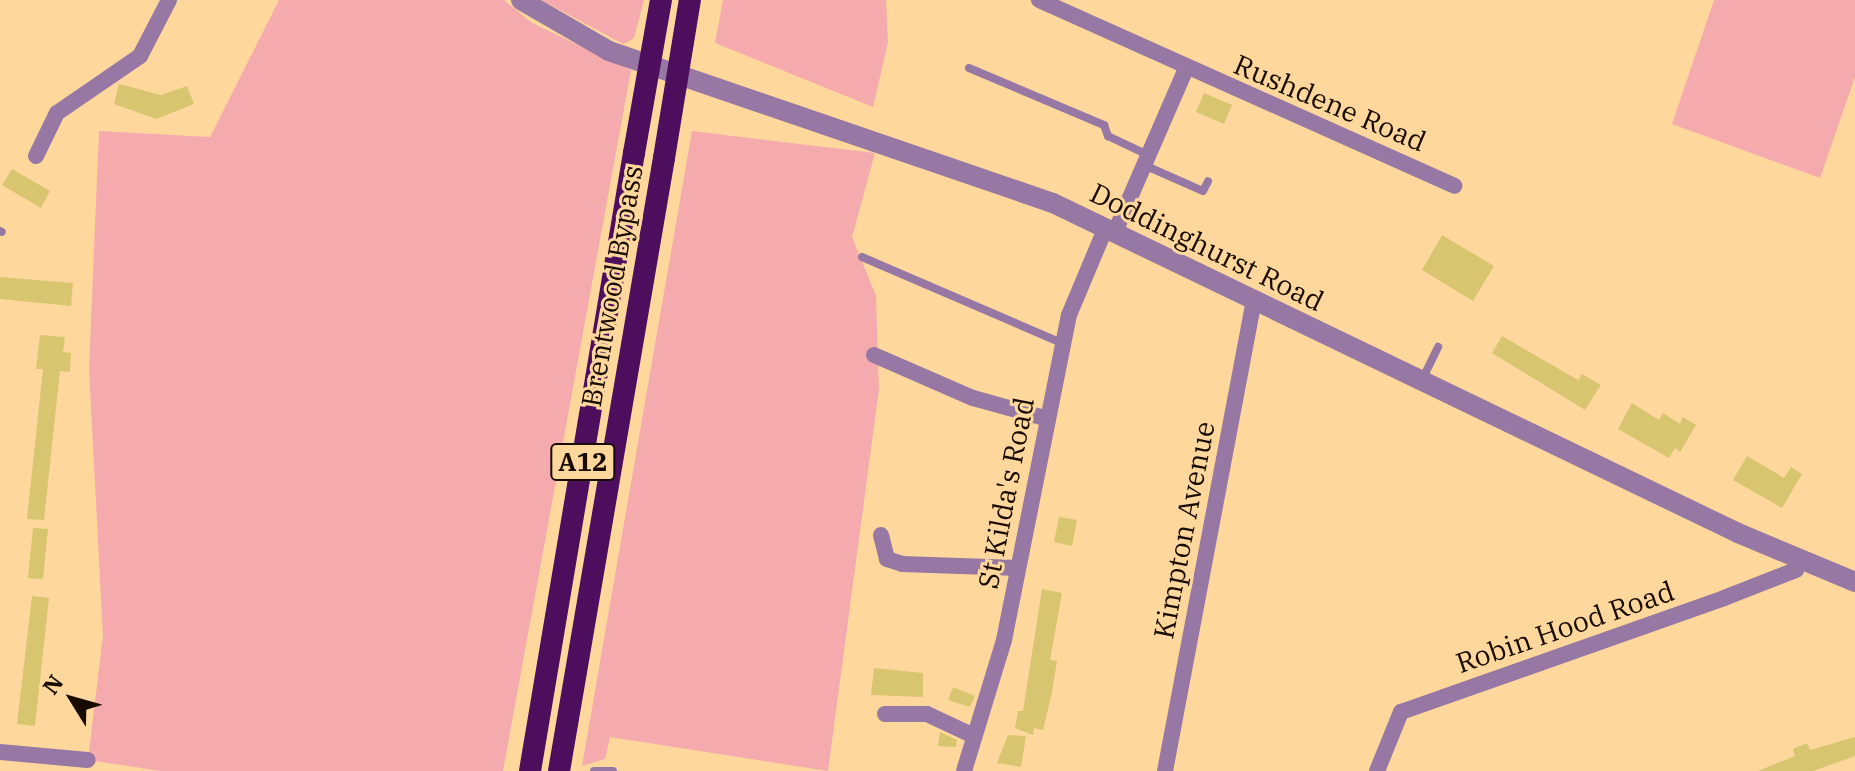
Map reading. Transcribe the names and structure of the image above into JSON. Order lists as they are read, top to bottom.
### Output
{
  "streets": {
    "highway": ["Brentwood Bypass", "A12"],
    "street": [
      "Rushdene Road",
      "Doddinghurst Road",
      "St Kilda's Road",
      "Kimpton Avenue",
      "Robin Hood Road"
    ]
  },
  "crossings": [
    ["Doddinghurst Road", "St Kilda's Road"],
    ["Doddinghurst Road", "Kimpton Avenue"],
    ["Doddinghurst Road", "Robin Hood Road"]
  ],
  "north": "top left"
}
